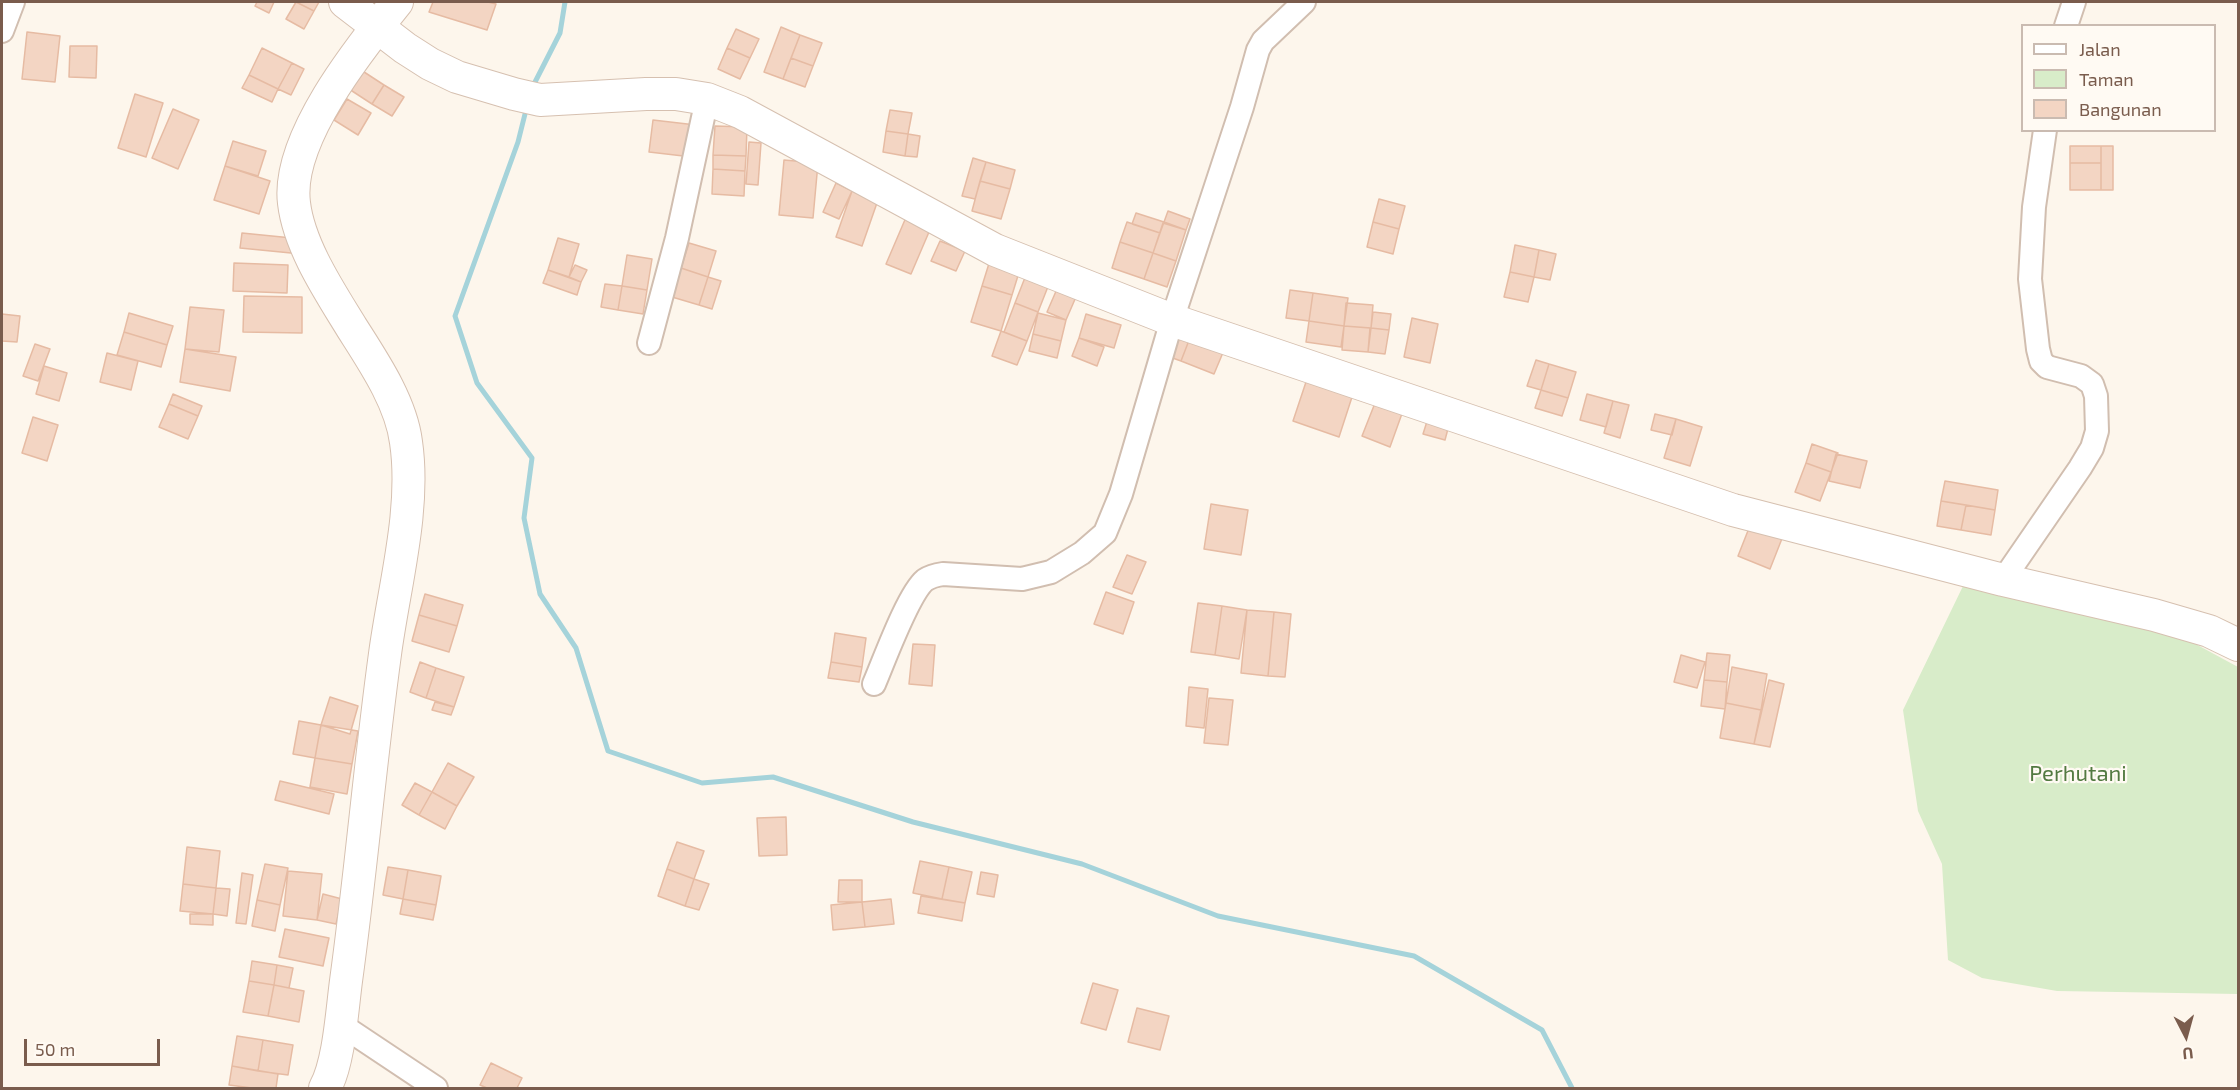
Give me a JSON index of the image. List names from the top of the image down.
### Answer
{
  "parks": ["Perhutani"],
  "legend": ["Jalan", "Taman", "Bangunan"],
  "scale_bar": "50 m",
  "north": "bottom"
}
